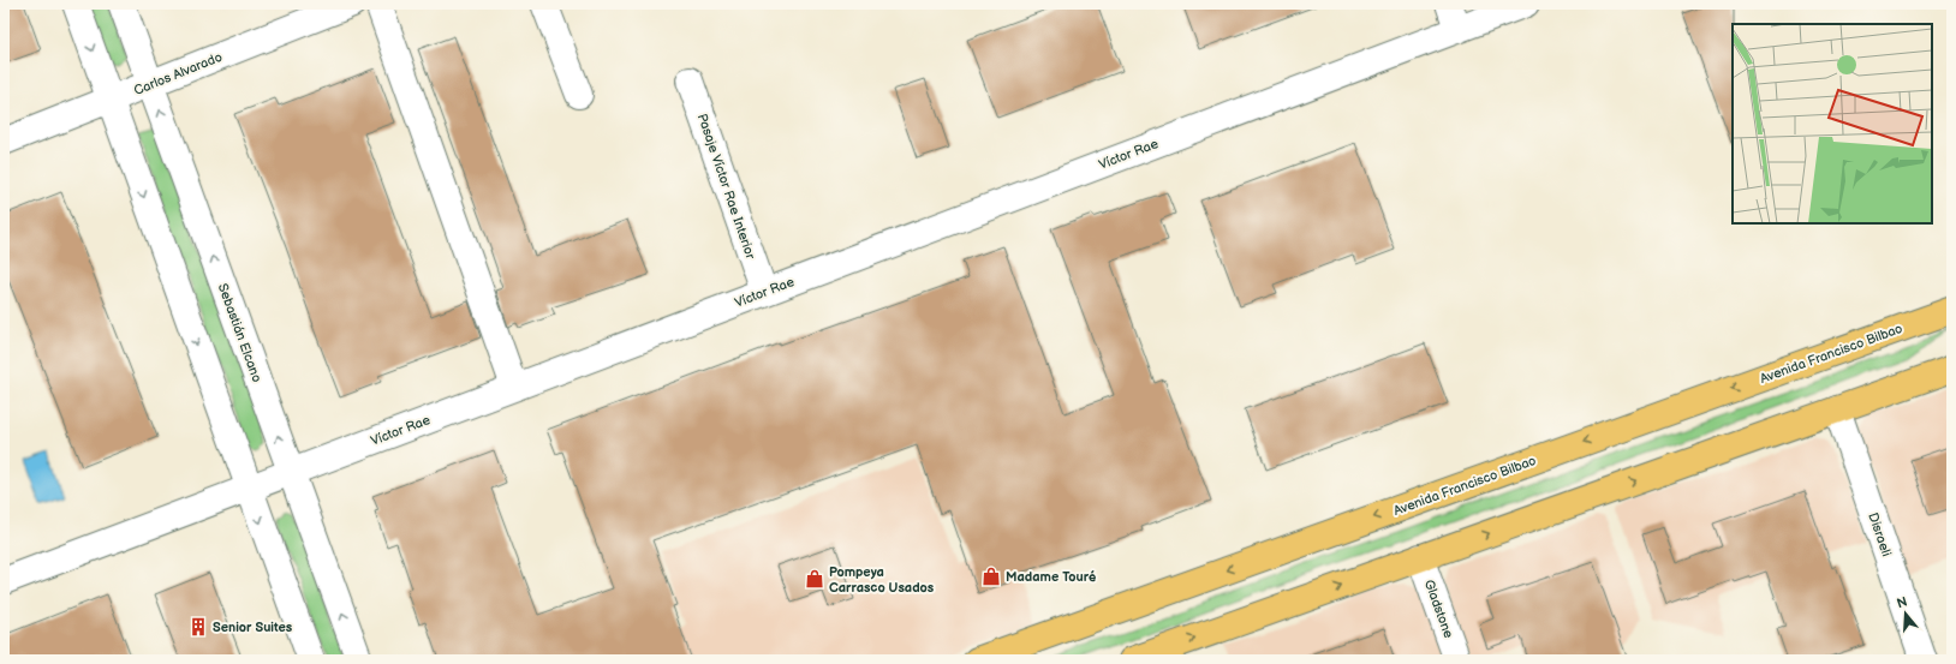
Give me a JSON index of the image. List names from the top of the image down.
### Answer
{
  "streets": {
    "main road": ["Avenida Francisco Bilbao"],
    "street": [
      "Carlos Alvarado",
      "Víctor Rae",
      "Pasaje Víctor Rae Interior",
      "Sebastián Elcano",
      "Disraeli",
      "Gladstone"
    ]
  },
  "crossings": [
    ["Carlos Alvarado", "Sebastián Elcano"],
    ["Víctor Rae", "Pasaje Víctor Rae Interior"],
    ["Víctor Rae", "Sebastián Elcano"]
  ],
  "places": {
    "shop": ["Madame Touré", "Pompeya Carrasco Usados"],
    "building": ["Senior Suites"]
  },
  "north": "top"
}
